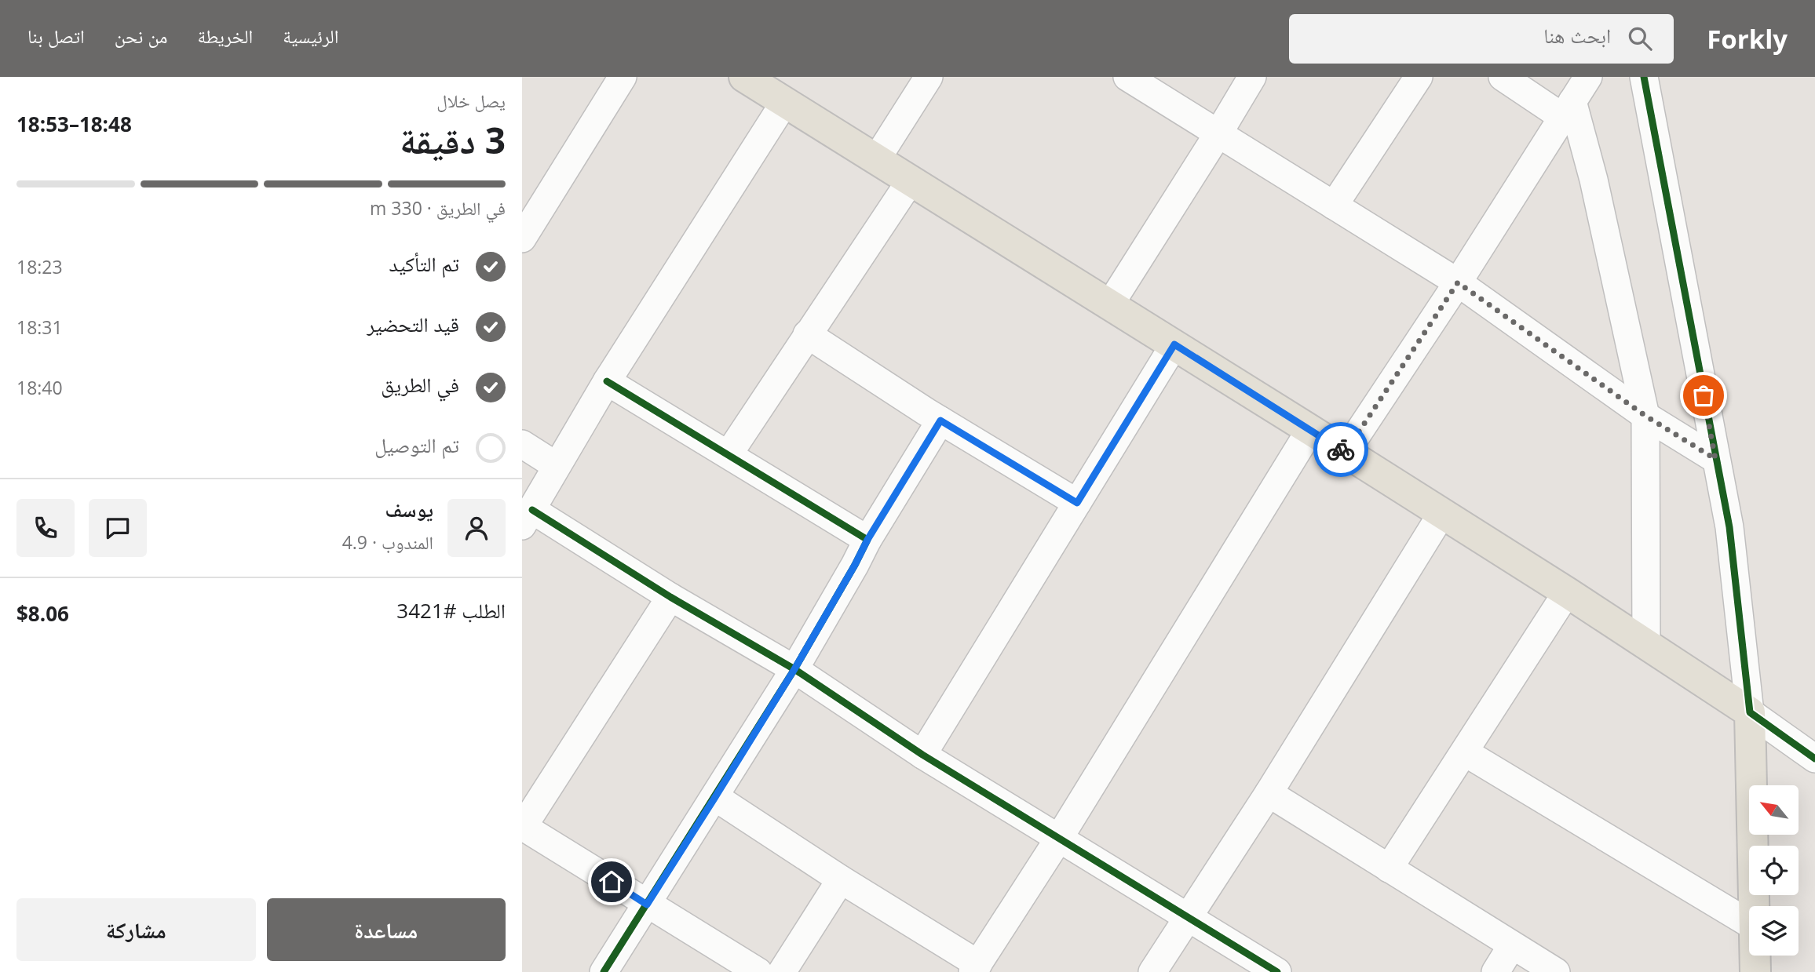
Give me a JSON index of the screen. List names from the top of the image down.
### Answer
{
  "north": "top left",
  "page": {
    "header": "Forkly",
    "search": "ابحث هنا",
    "nav": [
      "الرئيسية",
      "الخريطة",
      "من نحن",
      "اتصل بنا"
    ],
    "heading": ["3 دقيقة", "يصل خلال", "18:48–18:53"],
    "panel": [
      "يوسف",
      "المندوب · 4.9",
      "الطلب #3421",
      "$8.06"
    ],
    "bar": "في الطريق · 330 m",
    "list": [
      ["تم التأكيد", "18:23"],
      ["قيد التحضير", "18:31"],
      ["في الطريق", "18:40"],
      "تم التوصيل"
    ],
    "buttons": ["مساعدة", "مشاركة"]
  }
}
